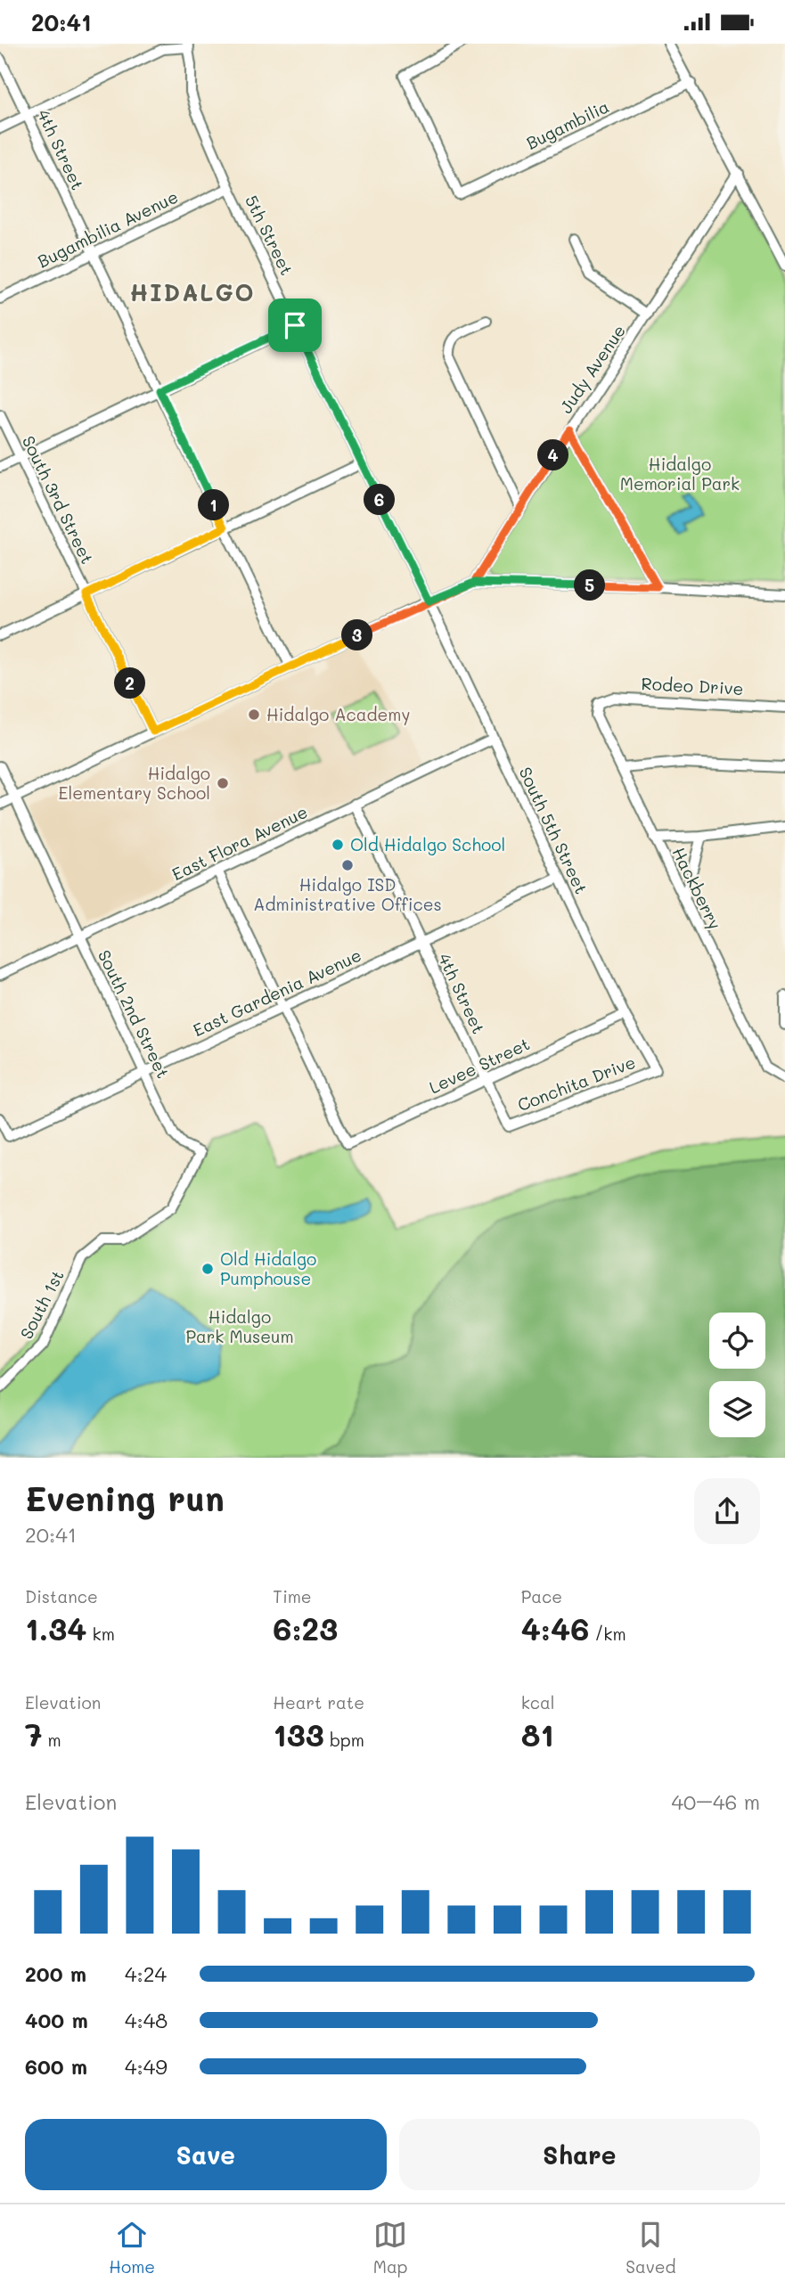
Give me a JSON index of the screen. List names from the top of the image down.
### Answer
{
  "streets": {
    "street": [
      "Bugambilia",
      "4th Street",
      "Bugambilia Avenue",
      "5th Street",
      "Judy Avenue",
      "South 3rd Street",
      "Rodeo Drive",
      "South 5th Street",
      "East Flora Avenue",
      "Hackberry",
      "East Gardenia Avenue",
      "South 2nd Street",
      "Levee Street",
      "Conchita Drive",
      "South 1st"
    ]
  },
  "crossings": [
    ["4th Street", "Bugambilia Avenue"],
    ["4th Street", "East Flora Avenue"],
    ["4th Street", "East Gardenia Avenue"],
    ["4th Street", "Levee Street"],
    ["4th Street", "Conchita Drive"],
    ["Bugambilia Avenue", "5th Street"],
    ["5th Street", "South 5th Street"],
    ["Rodeo Drive", "Hackberry"],
    ["South 5th Street", "East Flora Avenue"],
    ["South 5th Street", "East Gardenia Avenue"],
    ["South 5th Street", "Levee Street"],
    ["South 5th Street", "Conchita Drive"],
    ["East Flora Avenue", "South 2nd Street"],
    ["East Gardenia Avenue", "South 2nd Street"],
    ["East Gardenia Avenue", "Levee Street"],
    ["South 2nd Street", "South 1st"]
  ],
  "districts": ["HIDALGO"],
  "parks": ["Hidalgo Memorial Park", "Hidalgo Park Museum"],
  "places": [
    "Hidalgo Academy",
    "Hidalgo Elementary School",
    "Old Hidalgo School",
    "Hidalgo ISD Administrative Offices",
    "Old Hidalgo Pumphouse"
  ],
  "page": {
    "status": "20:41",
    "pins": [
      "4",
      "6",
      "1",
      "5",
      "3",
      "2"
    ],
    "heading": ["Evening run", "20:41"],
    "stats": [
      ["Distance", "1.34 km"],
      ["Time", "6:23"],
      ["Pace", "4:46 /km"],
      ["Elevation", "7 m"],
      ["Heart rate", "133 bpm"],
      ["kcal", "81"]
    ],
    "chart": ["Elevation", "40–46 m"],
    "list": [
      {
        "name": "200 m",
        "note": "4:24"
      },
      {
        "name": "400 m",
        "note": "4:48"
      },
      {
        "name": "600 m",
        "note": "4:49"
      }
    ],
    "buttons": ["Save", "Share"],
    "tabs": ["Home", "Map", "Saved"]
  }
}
